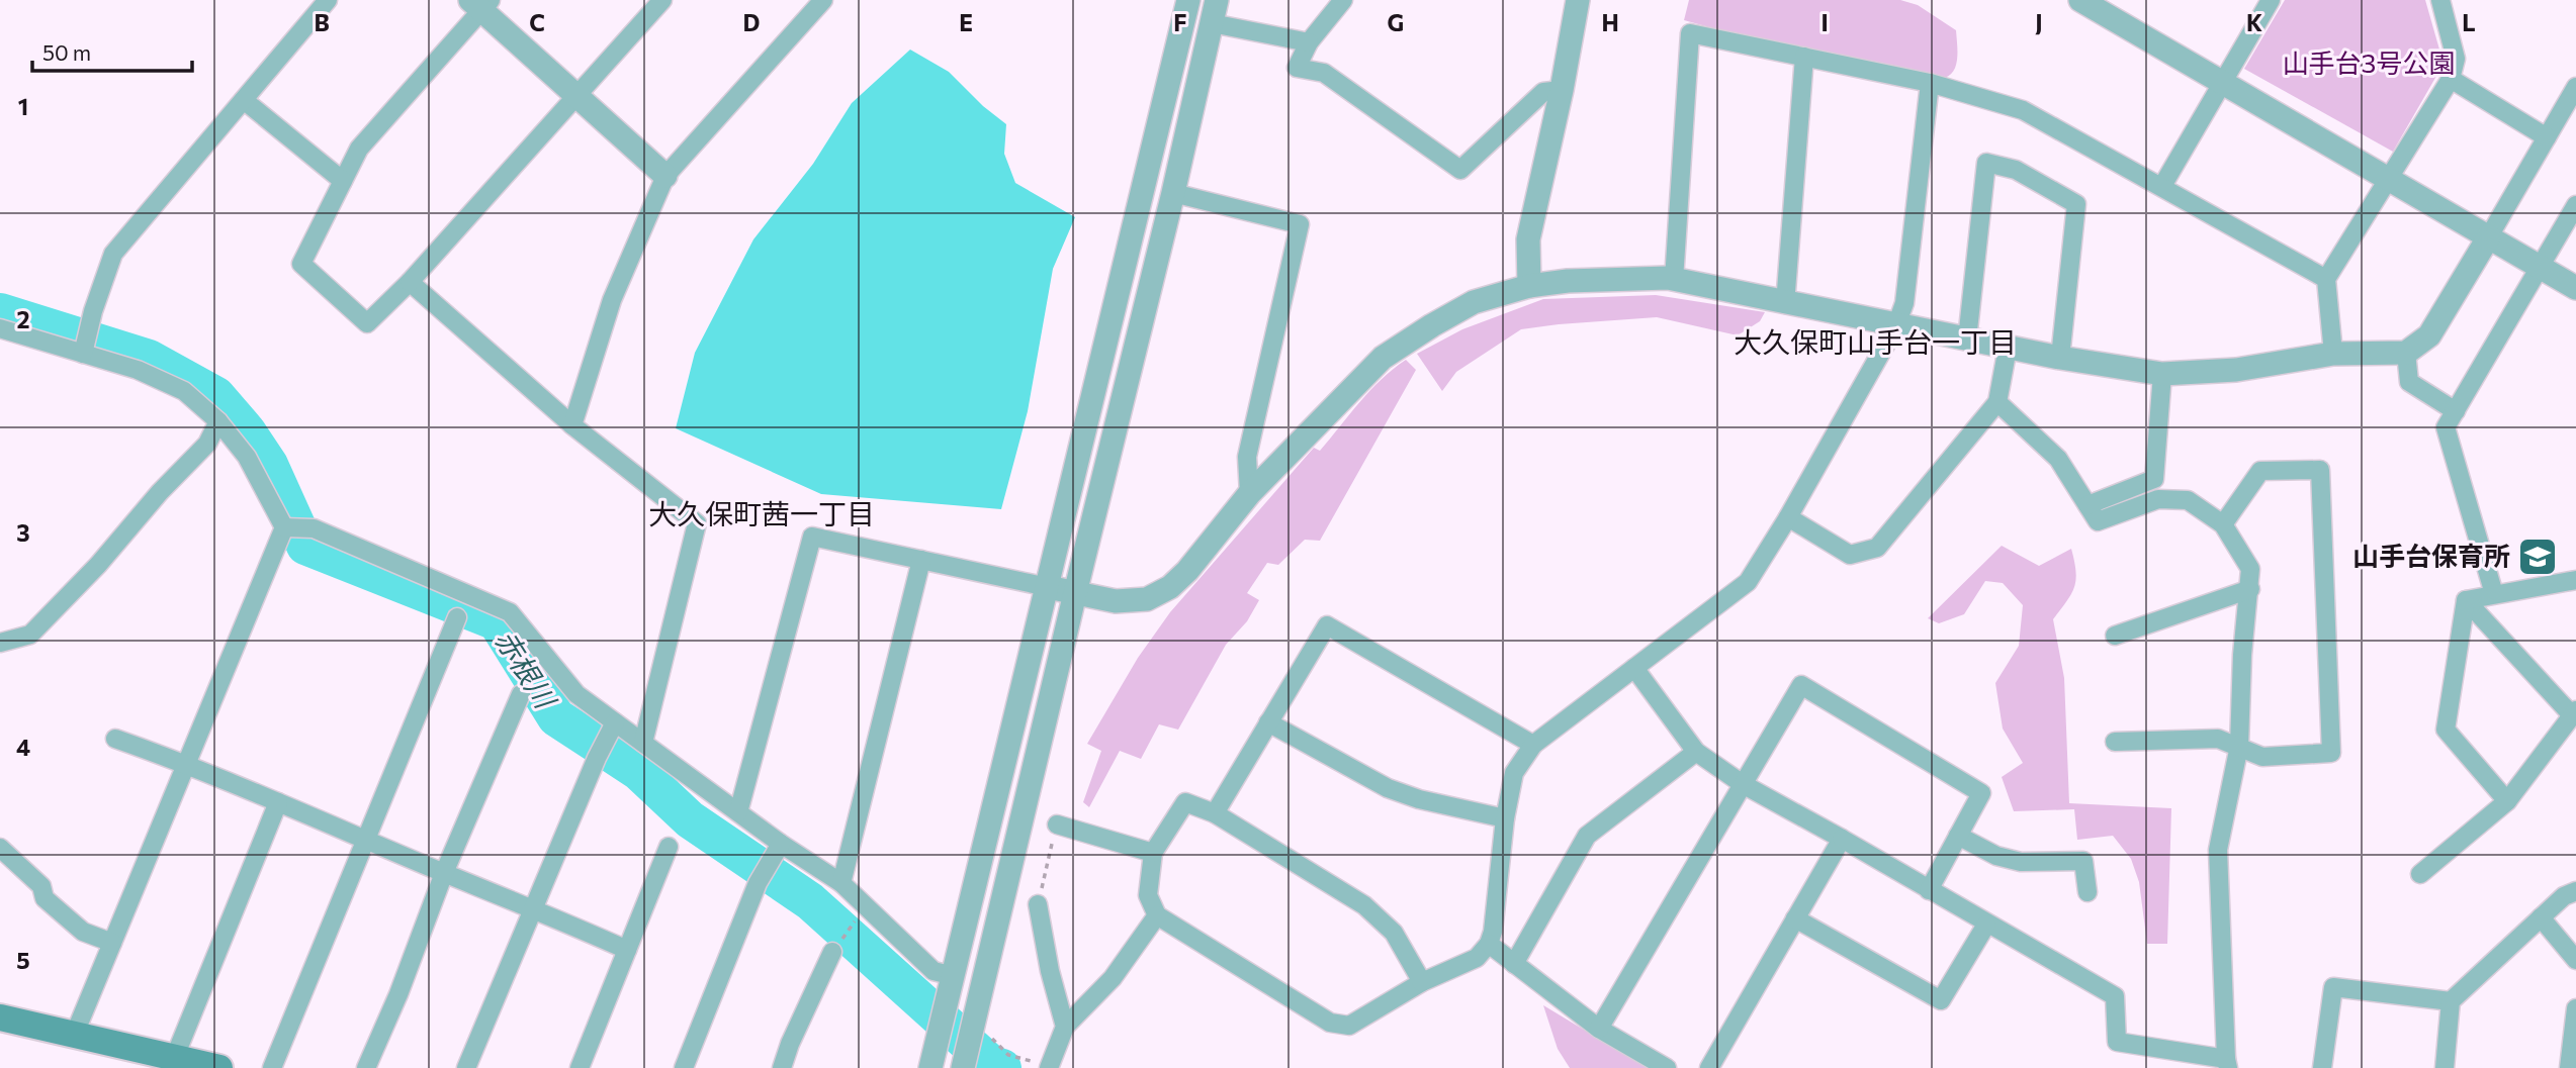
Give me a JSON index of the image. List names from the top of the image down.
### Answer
{
  "districts": ["大久保町山手台一丁目", "大久保町茜一丁目"],
  "water": ["赤根川"],
  "parks": ["山手台3号公園"],
  "places": {
    "school or university": ["山手台保育所"]
  },
  "scale_bar": "50 m",
  "grid": {
    "columns": [
      "B",
      "C",
      "D",
      "E",
      "F",
      "G",
      "H",
      "I",
      "J",
      "K",
      "L"
    ],
    "rows": [
      "1",
      "2",
      "3",
      "4",
      "5"
    ]
  }
}
